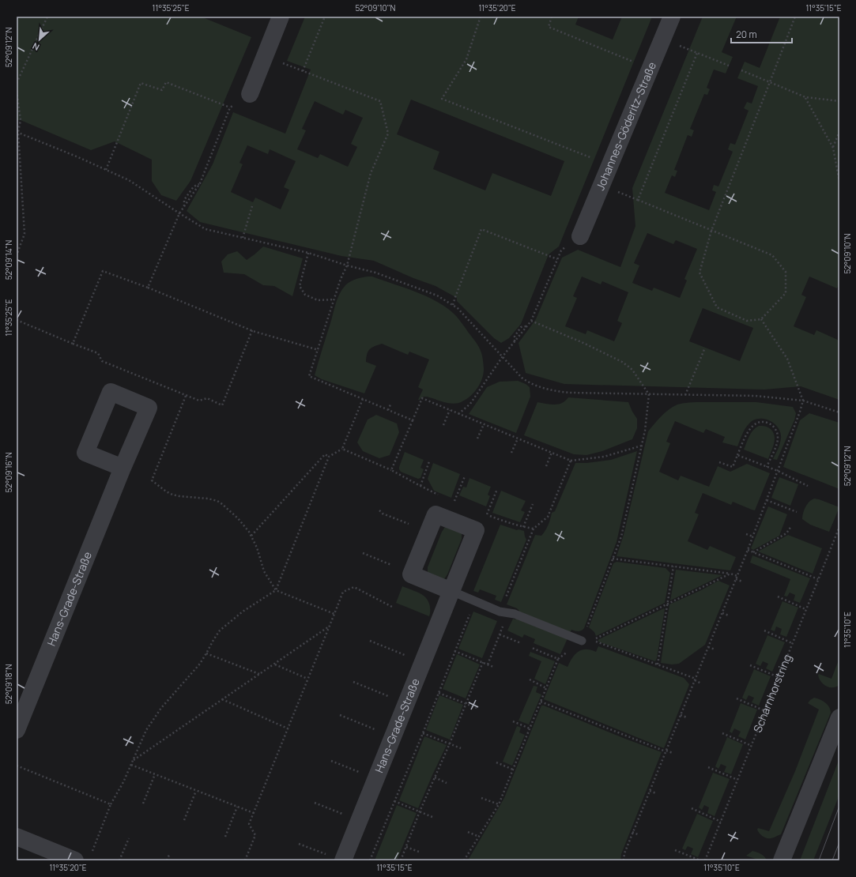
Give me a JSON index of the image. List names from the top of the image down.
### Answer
{
  "streets": {
    "street": ["Johannes-Göderitz-Straße", "Hans-Grade-Straße"],
    "path": ["Scharnhorstring"]
  },
  "scale_bar": "20 m",
  "north": "bottom left",
  "coordinates": [
    "11°35'25\"E",
    "52°09'10\"N",
    "11°35'20\"E",
    "11°35'15\"E",
    "52°09'12\"N",
    "52°09'14\"N",
    "52°09'16\"N",
    "11°35'10\"E",
    "52°09'18\"N"
  ]
}
